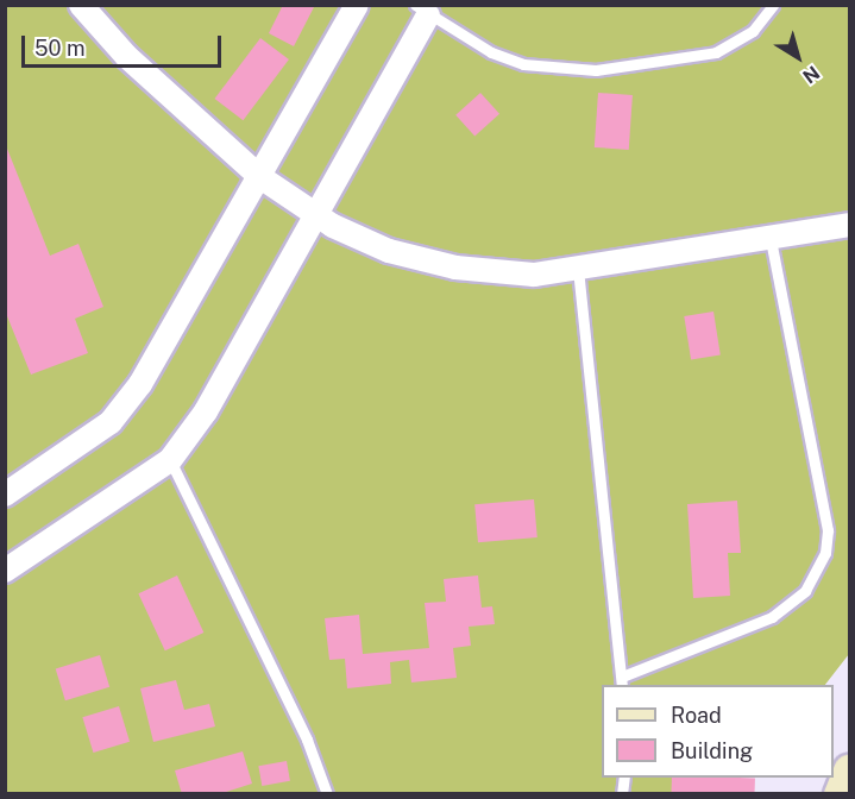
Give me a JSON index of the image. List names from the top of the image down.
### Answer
{
  "legend": ["Road", "Building"],
  "scale_bar": "50 m",
  "north": "bottom right"
}
